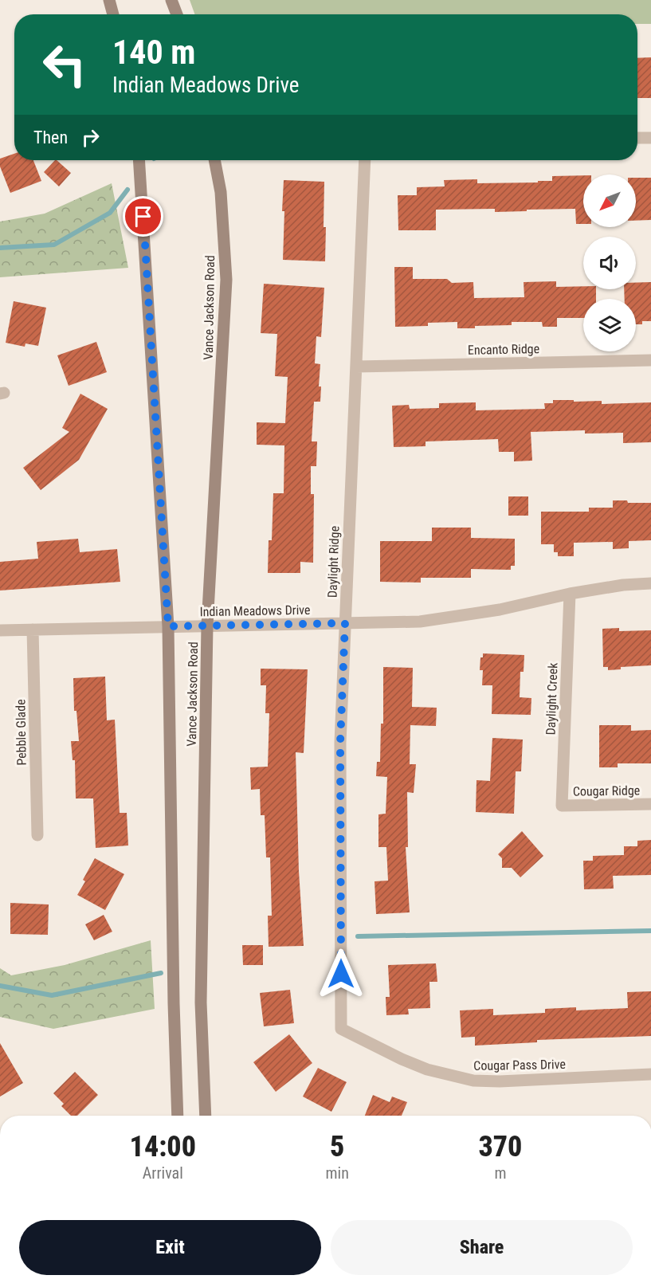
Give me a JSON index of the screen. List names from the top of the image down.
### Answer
{
  "streets": {
    "main road": ["Vance Jackson Road"],
    "street": [
      "Encanto Ridge",
      "Daylight Ridge",
      "Indian Meadows Drive",
      "Daylight Creek",
      "Pebble Glade",
      "Cougar Ridge",
      "Cougar Pass Drive"
    ]
  },
  "crossings": [
    ["Vance Jackson Road", "Indian Meadows Drive"],
    ["Encanto Ridge", "Daylight Ridge"],
    ["Daylight Ridge", "Indian Meadows Drive"],
    ["Daylight Ridge", "Cougar Pass Drive"],
    ["Indian Meadows Drive", "Daylight Creek"],
    ["Indian Meadows Drive", "Pebble Glade"],
    ["Daylight Creek", "Cougar Ridge"]
  ],
  "north": "bottom left",
  "page": {
    "turn": ["140 m", "Indian Meadows Drive"],
    "then": "Then",
    "eta": [
      "14:00",
      "Arrival",
      "5",
      "min",
      "370",
      "m"
    ],
    "buttons": ["Exit", "Share"]
  }
}
